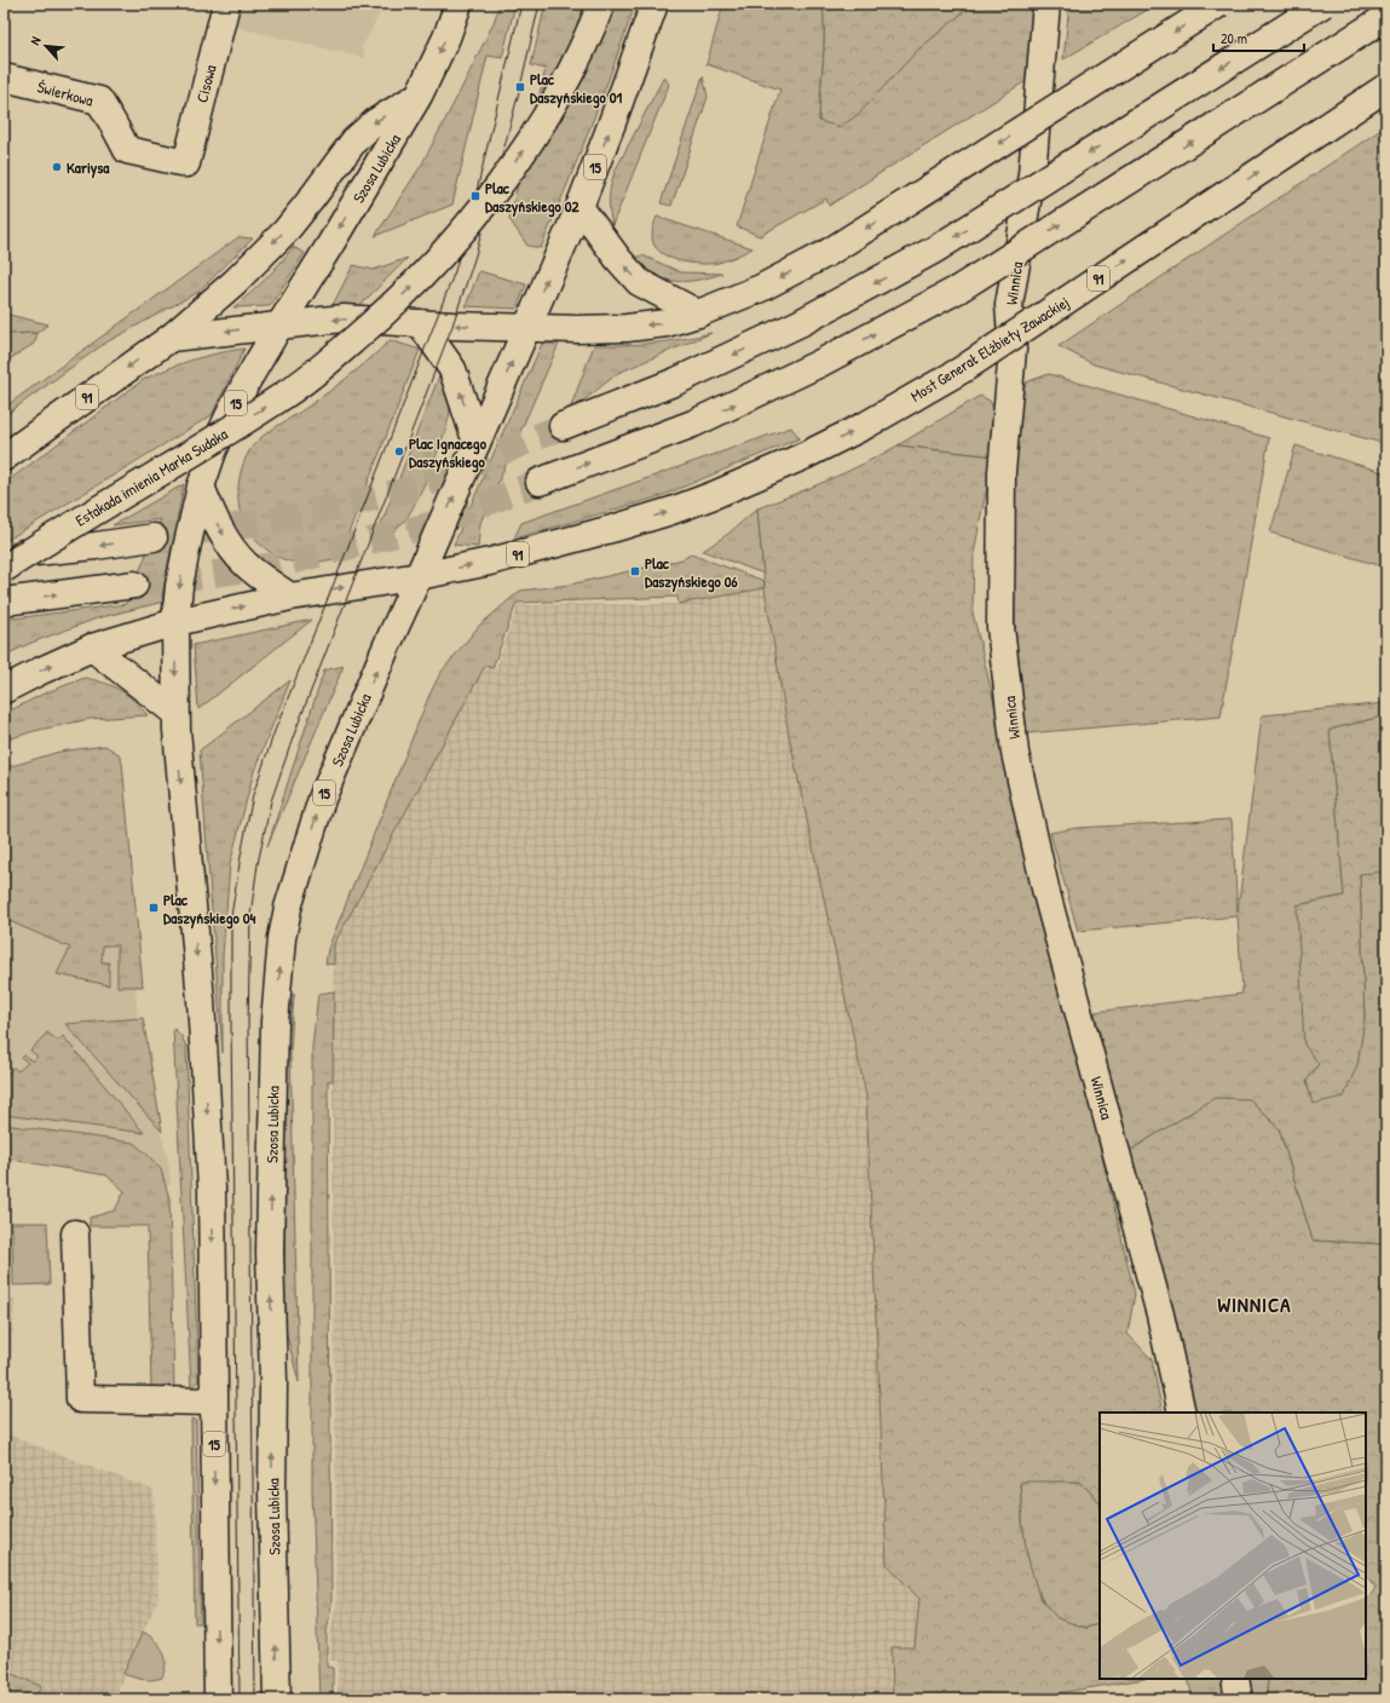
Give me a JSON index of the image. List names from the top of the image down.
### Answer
{
  "streets": {
    "main road": [
      "Cisowa",
      "Świerkowa",
      "15",
      "Szosa Lubicka",
      "91",
      "Winnica",
      "Most Generał Elżbiety Zawackiej",
      "Estakada imienia Marka Sudaka"
    ]
  },
  "crossings": [
    ["Cisowa", "Świerkowa"],
    ["15", "Szosa Lubicka"],
    ["15", "91"],
    ["15", "Most Generał Elżbiety Zawackiej"],
    ["Szosa Lubicka", "91"],
    ["Szosa Lubicka", "Most Generał Elżbiety Zawackiej"],
    ["91", "Most Generał Elżbiety Zawackiej"]
  ],
  "districts": ["WINNICA"],
  "places": {
    "transit": [
      "Plac Daszyńskiego 01",
      "Plac Daszyńskiego 02",
      "Plac Daszyńskiego 06",
      "Plac Daszyńskiego 04"
    ],
    "other": ["Kariysa", "Plac Ignacego Daszyńskiego"]
  },
  "scale_bar": "20 m",
  "north": "top left"
}
